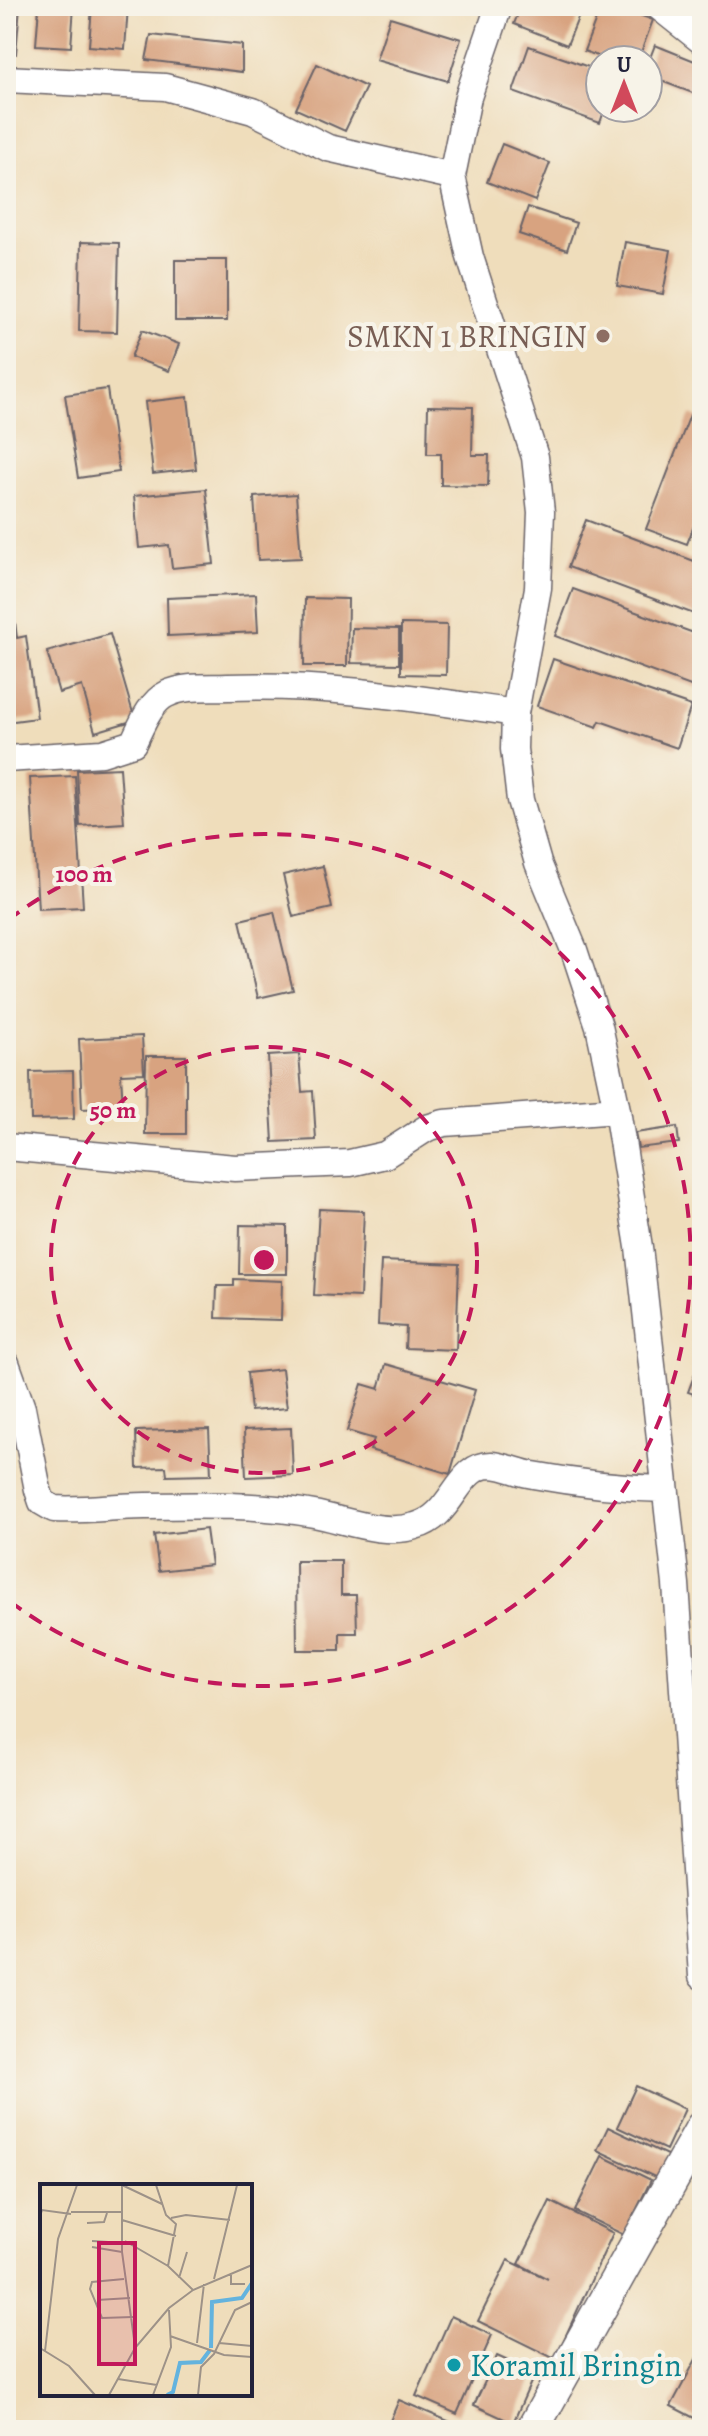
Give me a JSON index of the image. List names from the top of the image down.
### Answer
{
  "places": ["SMKN 1 BRINGIN", "Koramil Bringin"],
  "north": "top",
  "rings": ["100 m", "50 m"]
}
